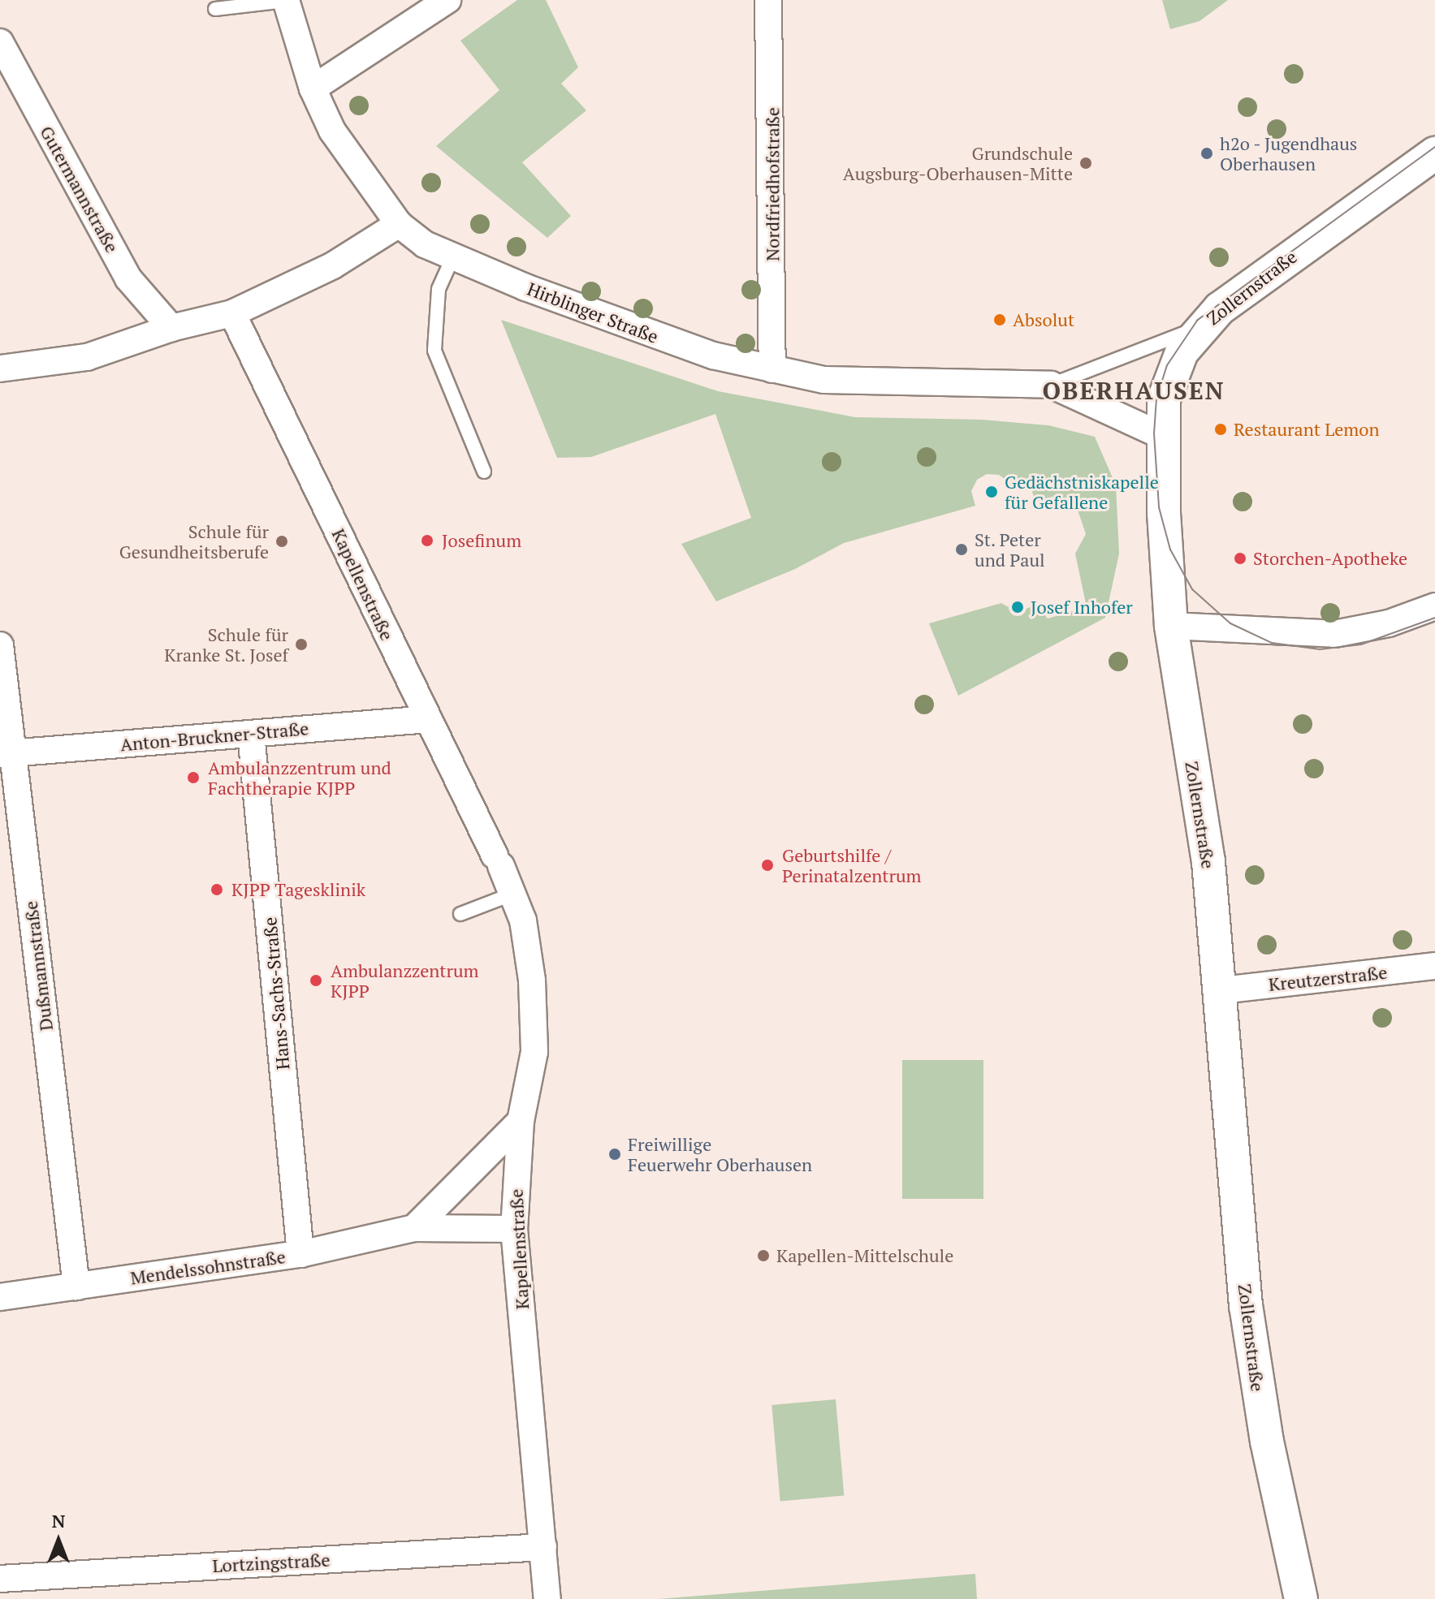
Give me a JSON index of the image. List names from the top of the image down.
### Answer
{
  "streets": {
    "street": [
      "Nordfriedhofstraße",
      "Gutermannstraße",
      "Zollernstraße",
      "Hirblinger Straße",
      "Kapellenstraße",
      "Anton-Bruckner-Straße",
      "Dußmannstraße",
      "Kreutzerstraße",
      "Hans-Sachs-Straße",
      "Mendelssohnstraße",
      "Lortzingstraße"
    ]
  },
  "crossings": [
    ["Nordfriedhofstraße", "Hirblinger Straße"],
    ["Zollernstraße", "Hirblinger Straße"],
    ["Zollernstraße", "Kreutzerstraße"],
    ["Kapellenstraße", "Anton-Bruckner-Straße"],
    ["Kapellenstraße", "Mendelssohnstraße"],
    ["Kapellenstraße", "Lortzingstraße"],
    ["Anton-Bruckner-Straße", "Dußmannstraße"],
    ["Anton-Bruckner-Straße", "Hans-Sachs-Straße"],
    ["Dußmannstraße", "Mendelssohnstraße"],
    ["Hans-Sachs-Straße", "Mendelssohnstraße"]
  ],
  "districts": ["OBERHAUSEN"],
  "places": [
    "h2o - Jugendhaus Oberhausen",
    "Grundschule Augsburg-Oberhausen-Mitte",
    "Absolut",
    "Restaurant Lemon",
    "Gedächstniskapelle für Gefallene",
    "Josefinum",
    "Schule für Gesundheitsberufe",
    "St. Peter und Paul",
    "Storchen-Apotheke",
    "Josef Inhofer",
    "Schule für Kranke St. Josef",
    "Ambulanzzentrum und Fachtherapie KJPP",
    "Geburtshilfe / Perinatalzentrum",
    "KJPP Tagesklinik",
    "Ambulanzzentrum KJPP",
    "Freiwillige Feuerwehr Oberhausen",
    "Kapellen-Mittelschule"
  ],
  "north": "top"
}
